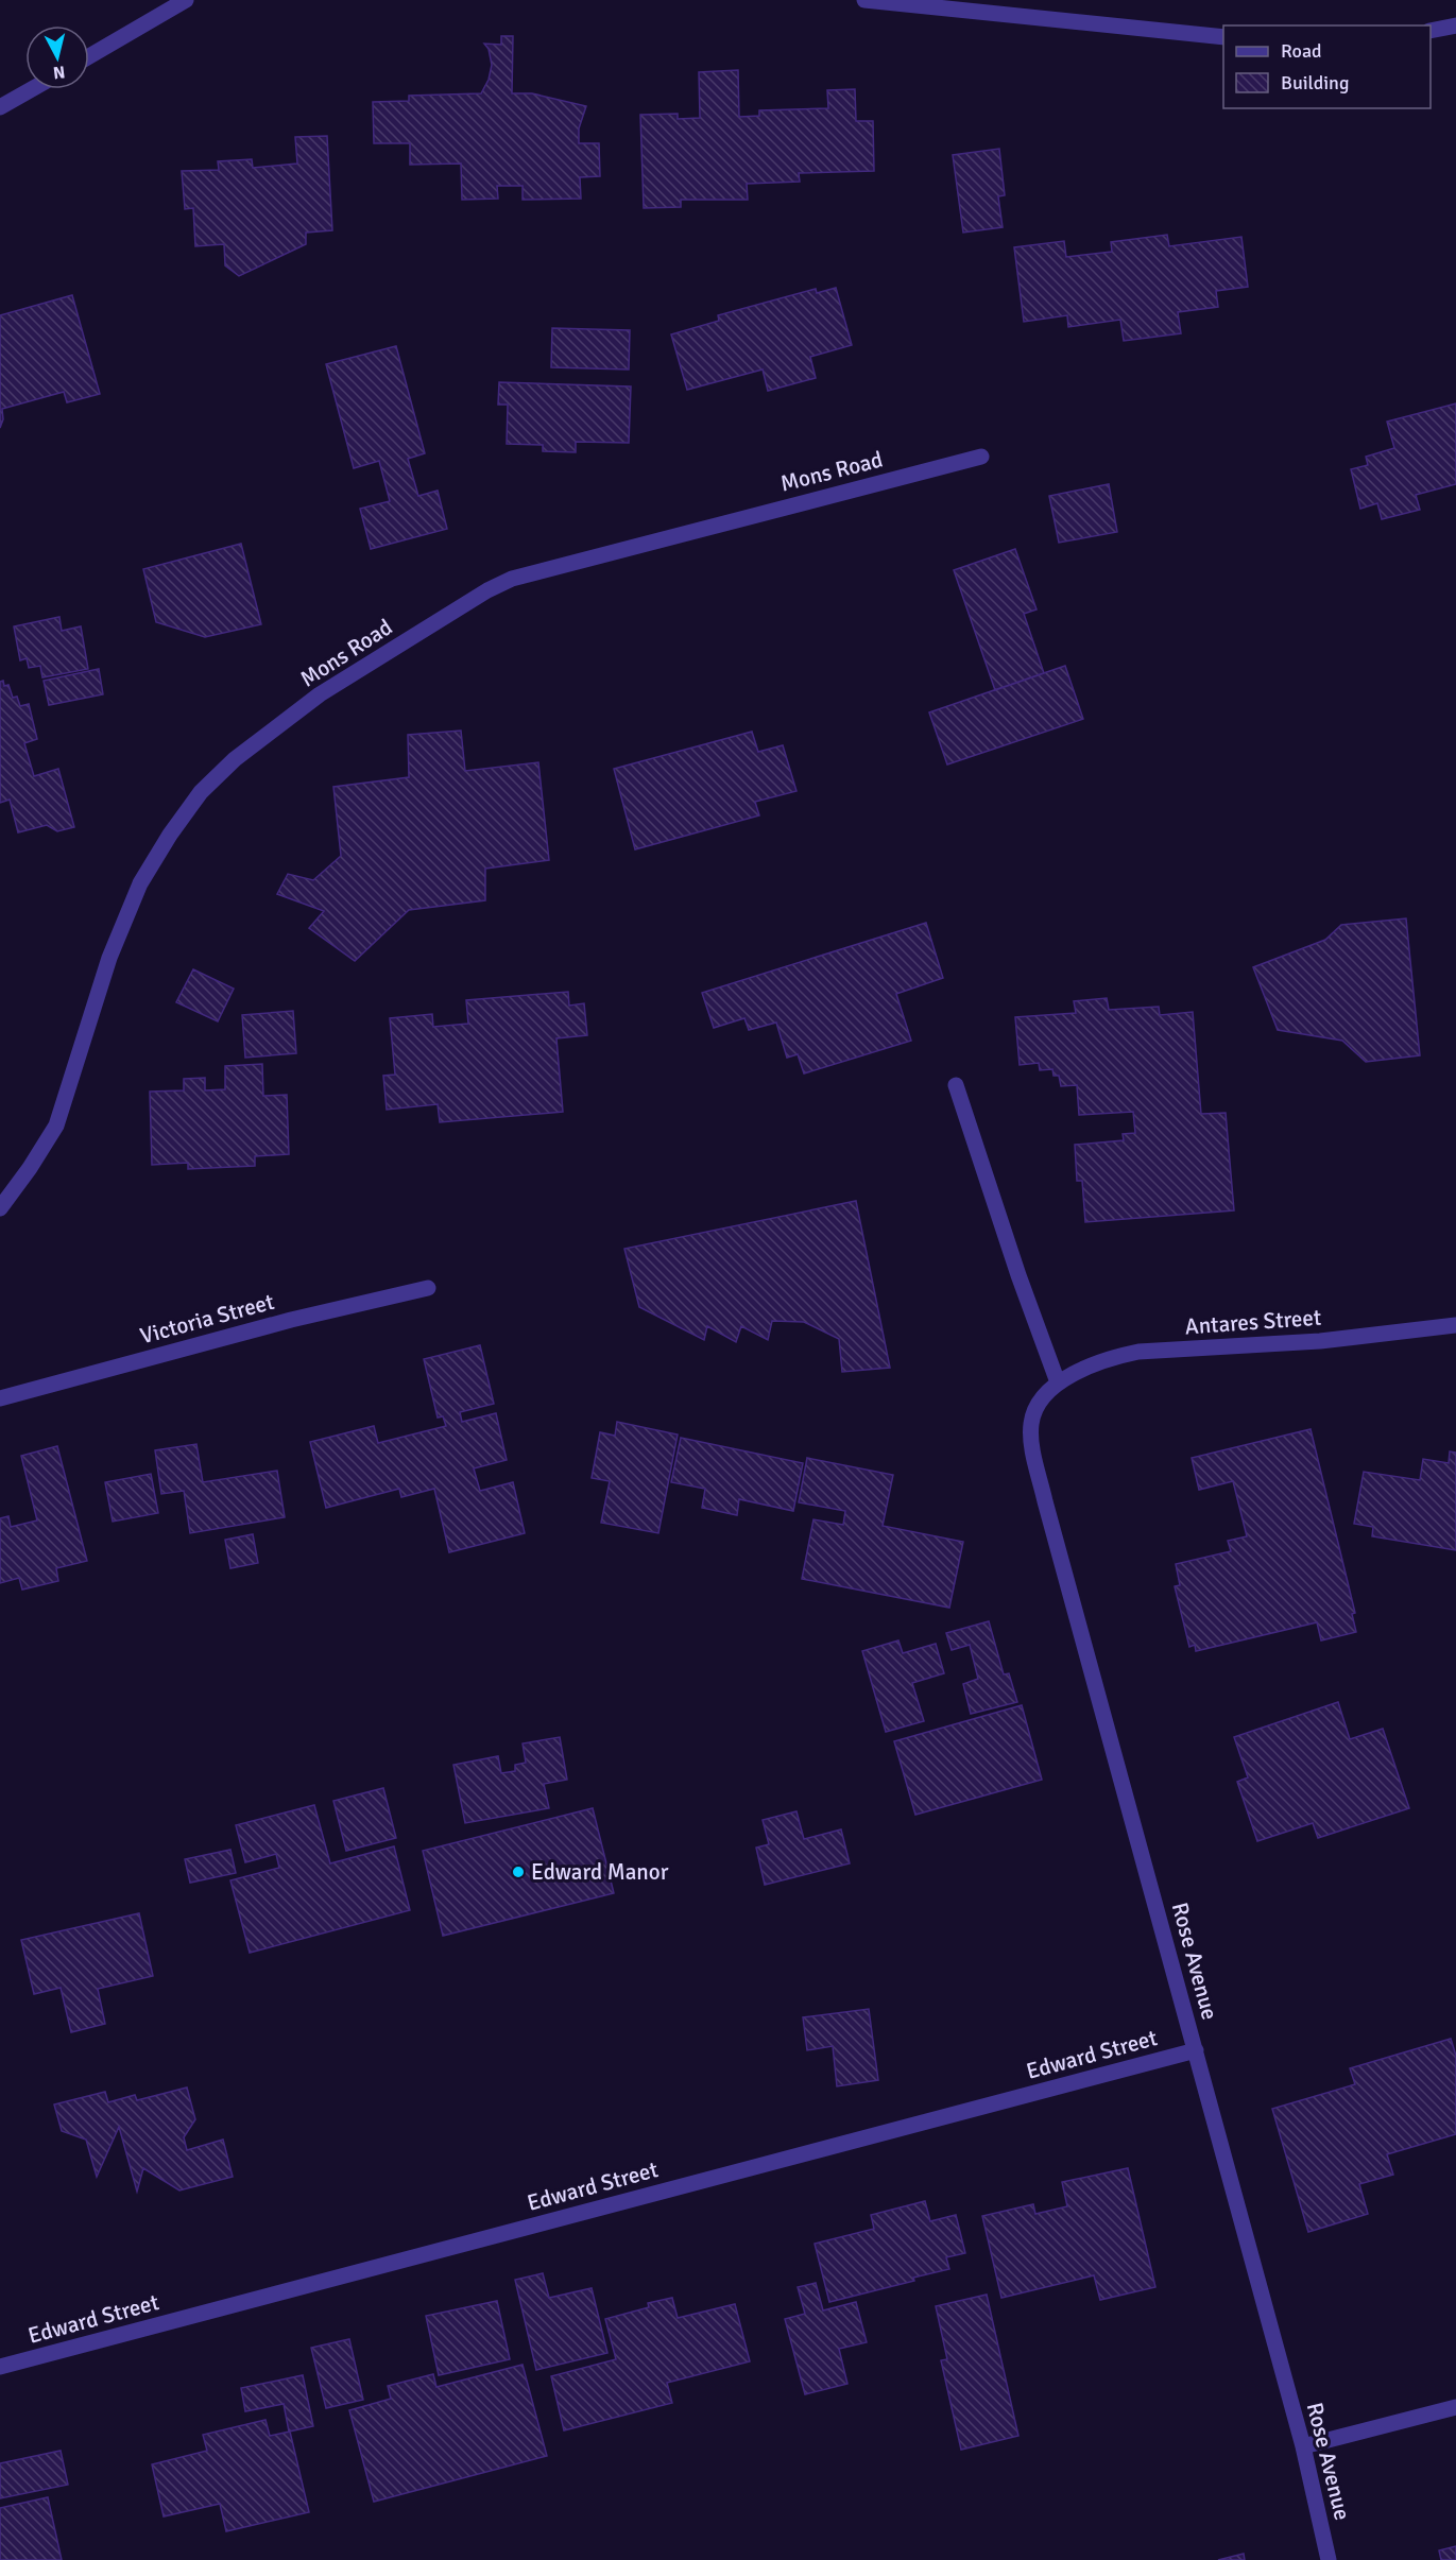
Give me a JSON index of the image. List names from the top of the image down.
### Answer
{
  "streets": {
    "street": [
      "Mons Road",
      "Victoria Street",
      "Antares Street",
      "Rose Avenue",
      "Edward Street"
    ]
  },
  "crossings": [
    ["Antares Street", "Rose Avenue"],
    ["Rose Avenue", "Edward Street"]
  ],
  "places": ["Edward Manor"],
  "legend": ["Road", "Building"],
  "north": "bottom"
}
